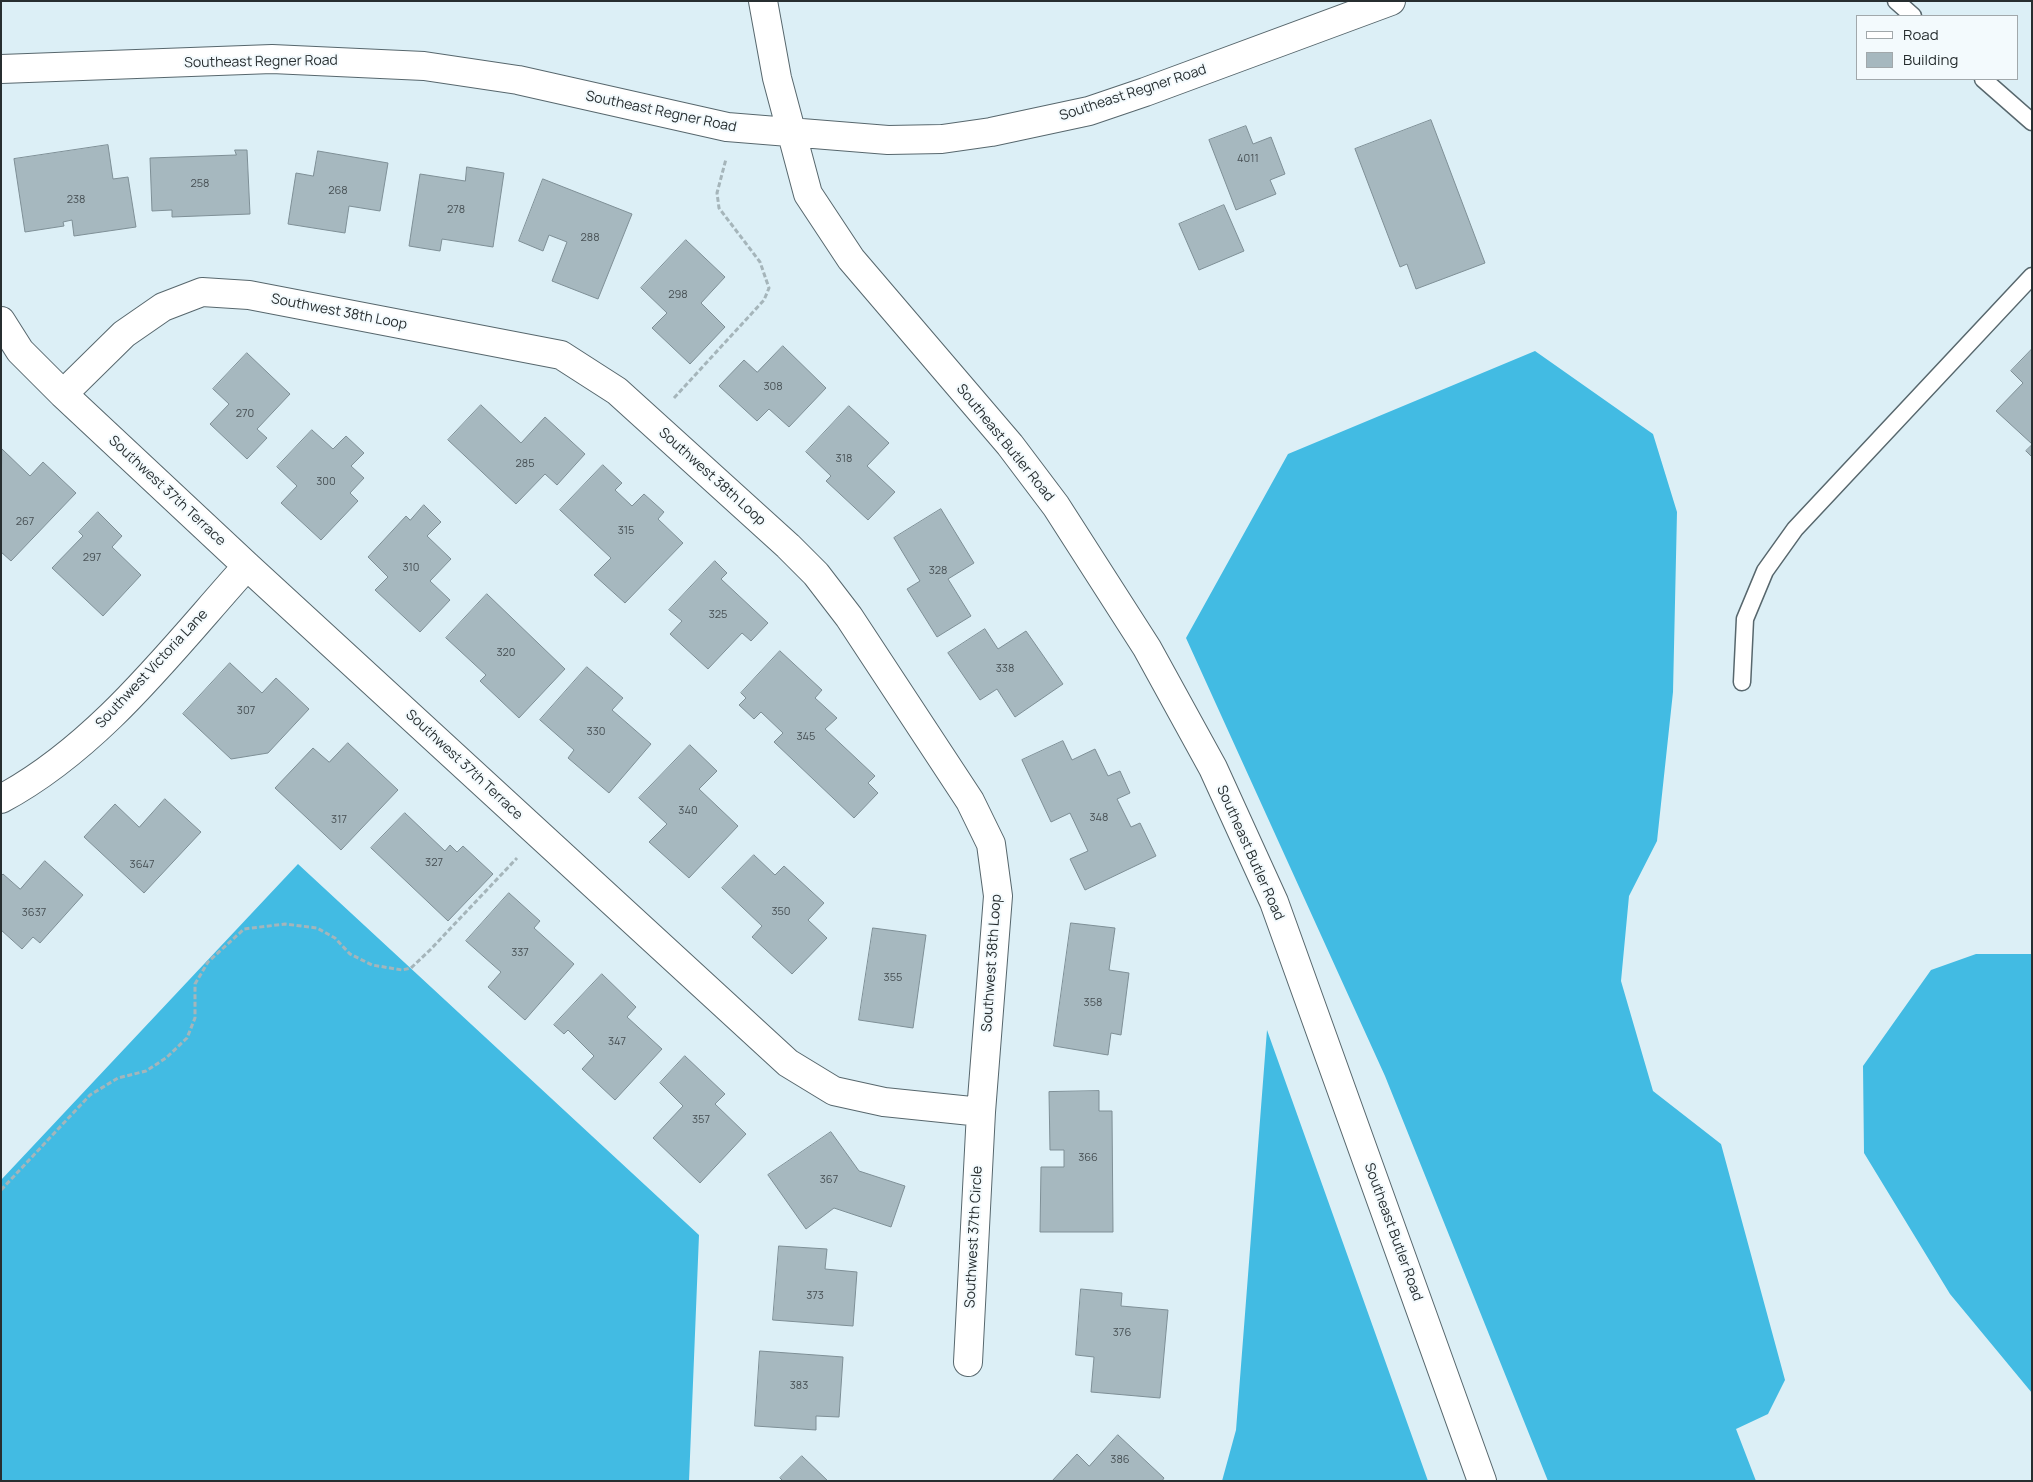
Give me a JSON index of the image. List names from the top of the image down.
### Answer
{
  "streets": {
    "street": [
      "Southeast Regner Road",
      "Southwest 38th Loop",
      "Southeast Butler Road",
      "Southwest 37th Terrace",
      "Southwest Victoria Lane",
      "Southwest 37th Circle"
    ]
  },
  "crossings": [
    ["Southeast Regner Road", "Southeast Butler Road"],
    ["Southwest 38th Loop", "Southwest 37th Terrace"],
    ["Southwest 38th Loop", "Southwest 37th Circle"],
    ["Southwest 37th Terrace", "Southwest Victoria Lane"],
    ["Southwest 37th Terrace", "Southwest 37th Circle"]
  ],
  "house_numbers": [
    "4011",
    "258",
    "268",
    "238",
    "278",
    "288",
    "298",
    "308",
    "270",
    "318",
    "285",
    "300",
    "267",
    "315",
    "297",
    "310",
    "328",
    "325",
    "320",
    "338",
    "307",
    "330",
    "345",
    "340",
    "348",
    "317",
    "327",
    "3647",
    "350",
    "3637",
    "337",
    "355",
    "358",
    "347",
    "357",
    "366",
    "367",
    "373",
    "376",
    "383",
    "386"
  ],
  "legend": ["Road", "Building"]
}
